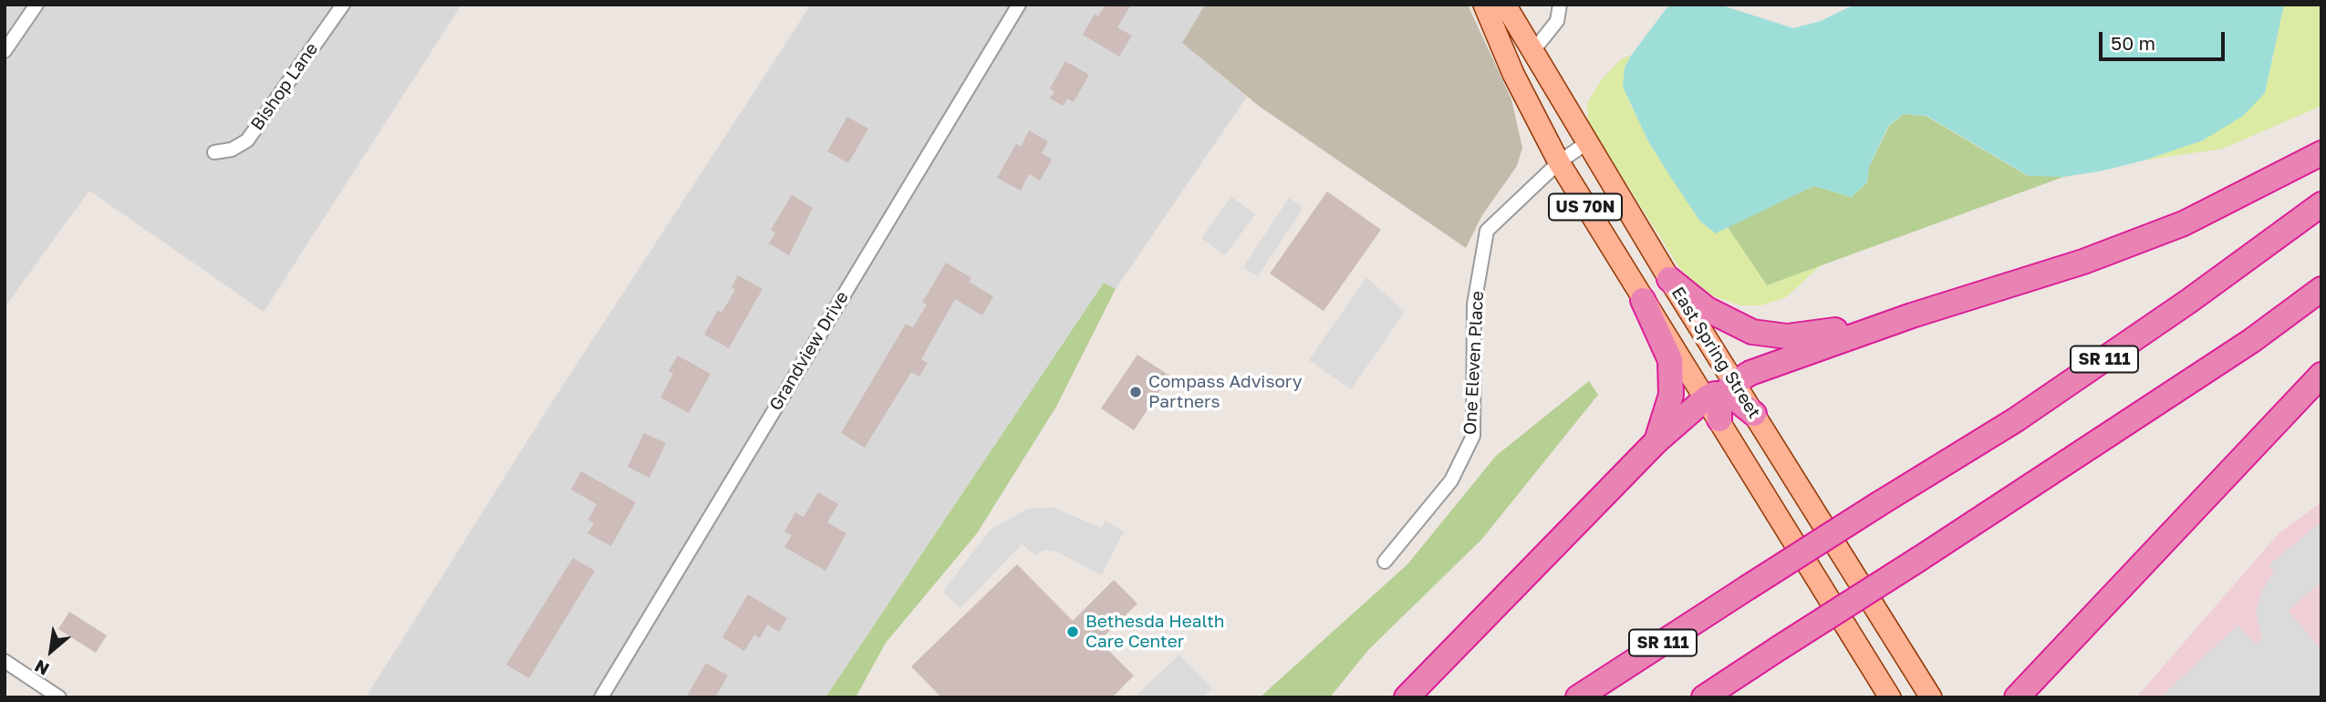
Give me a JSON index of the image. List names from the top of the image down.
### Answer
{
  "streets": {
    "highway": ["SR 111"],
    "main road": ["US 70N", "East Spring Street"],
    "street": ["Bishop Lane", "Grandview Drive", "One Eleven Place"]
  },
  "crossings": [
    ["East Spring Street", "One Eleven Place"]
  ],
  "places": ["Compass Advisory Partners", "Bethesda Health Care Center"],
  "scale_bar": "50 m",
  "north": "bottom left"
}
